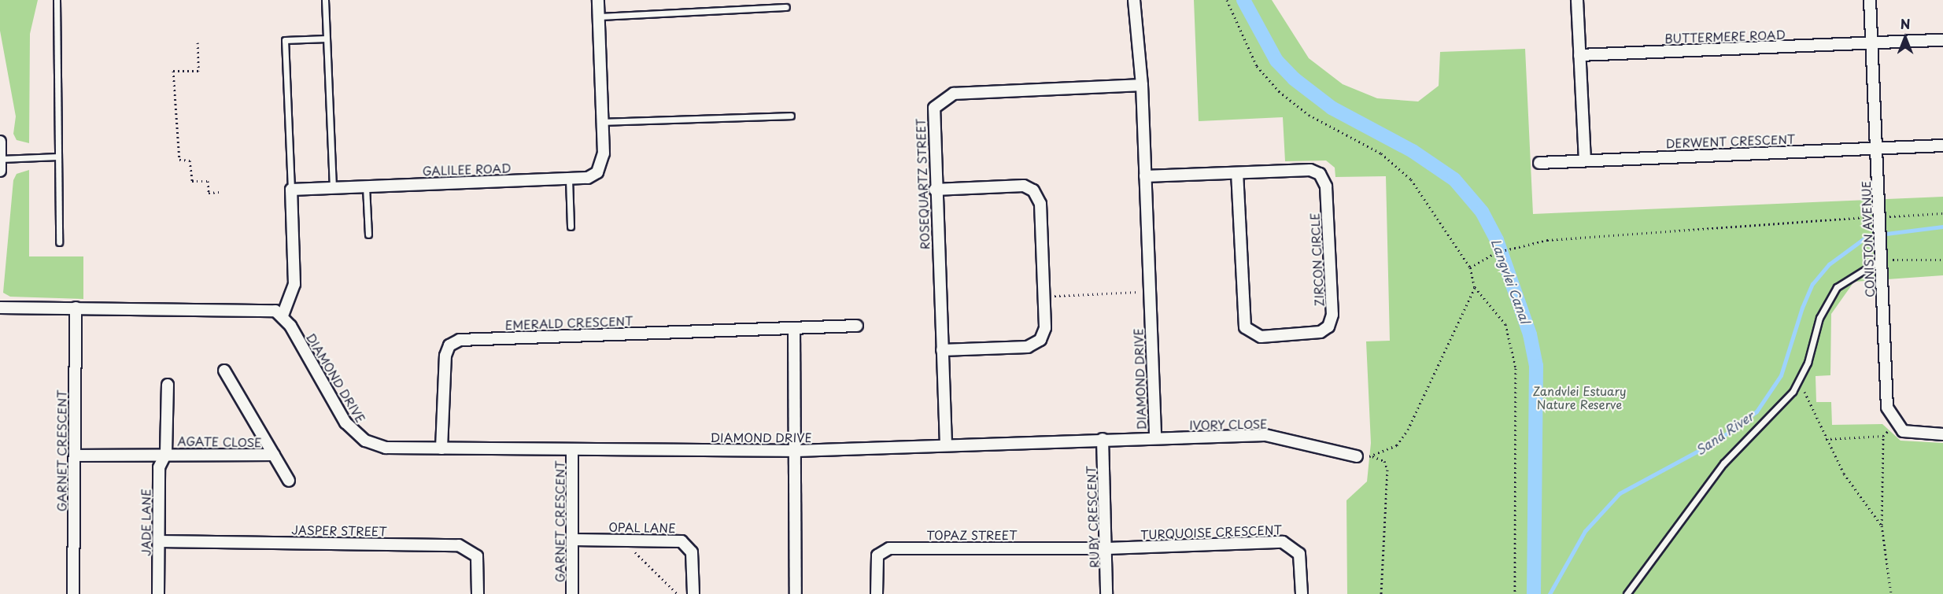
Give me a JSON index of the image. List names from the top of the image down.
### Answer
{
  "streets": {
    "street": [
      "BUTTERMERE ROAD",
      "DERWENT CRESCENT",
      "GALILEE ROAD",
      "ROSEQUARTZ STREET",
      "CONISTON AVENUE",
      "ZIRCON CIRCLE",
      "EMERALD CRESCENT",
      "DIAMOND DRIVE",
      "IVORY CLOSE",
      "AGATE CLOSE",
      "GARNET CRESCENT",
      "RUBY CRESCENT",
      "JADE LANE",
      "OPAL LANE",
      "JASPER STREET",
      "TURQUOISE CRESCENT",
      "TOPAZ STREET"
    ]
  },
  "crossings": [
    ["BUTTERMERE ROAD", "CONISTON AVENUE"],
    ["DERWENT CRESCENT", "CONISTON AVENUE"],
    ["ROSEQUARTZ STREET", "DIAMOND DRIVE"],
    ["ZIRCON CIRCLE", "DIAMOND DRIVE"],
    ["EMERALD CRESCENT", "DIAMOND DRIVE"],
    ["DIAMOND DRIVE", "IVORY CLOSE"],
    ["DIAMOND DRIVE", "GARNET CRESCENT"],
    ["DIAMOND DRIVE", "RUBY CRESCENT"],
    ["AGATE CLOSE", "GARNET CRESCENT"],
    ["AGATE CLOSE", "JADE LANE"],
    ["GARNET CRESCENT", "OPAL LANE"],
    ["RUBY CRESCENT", "TURQUOISE CRESCENT"],
    ["RUBY CRESCENT", "TOPAZ STREET"],
    ["JADE LANE", "JASPER STREET"],
    ["TURQUOISE CRESCENT", "TOPAZ STREET"]
  ],
  "water": ["Langvlei Canal", "Sand River"],
  "parks": ["Zandvlei Estuary Nature Reserve"],
  "north": "top"
}
